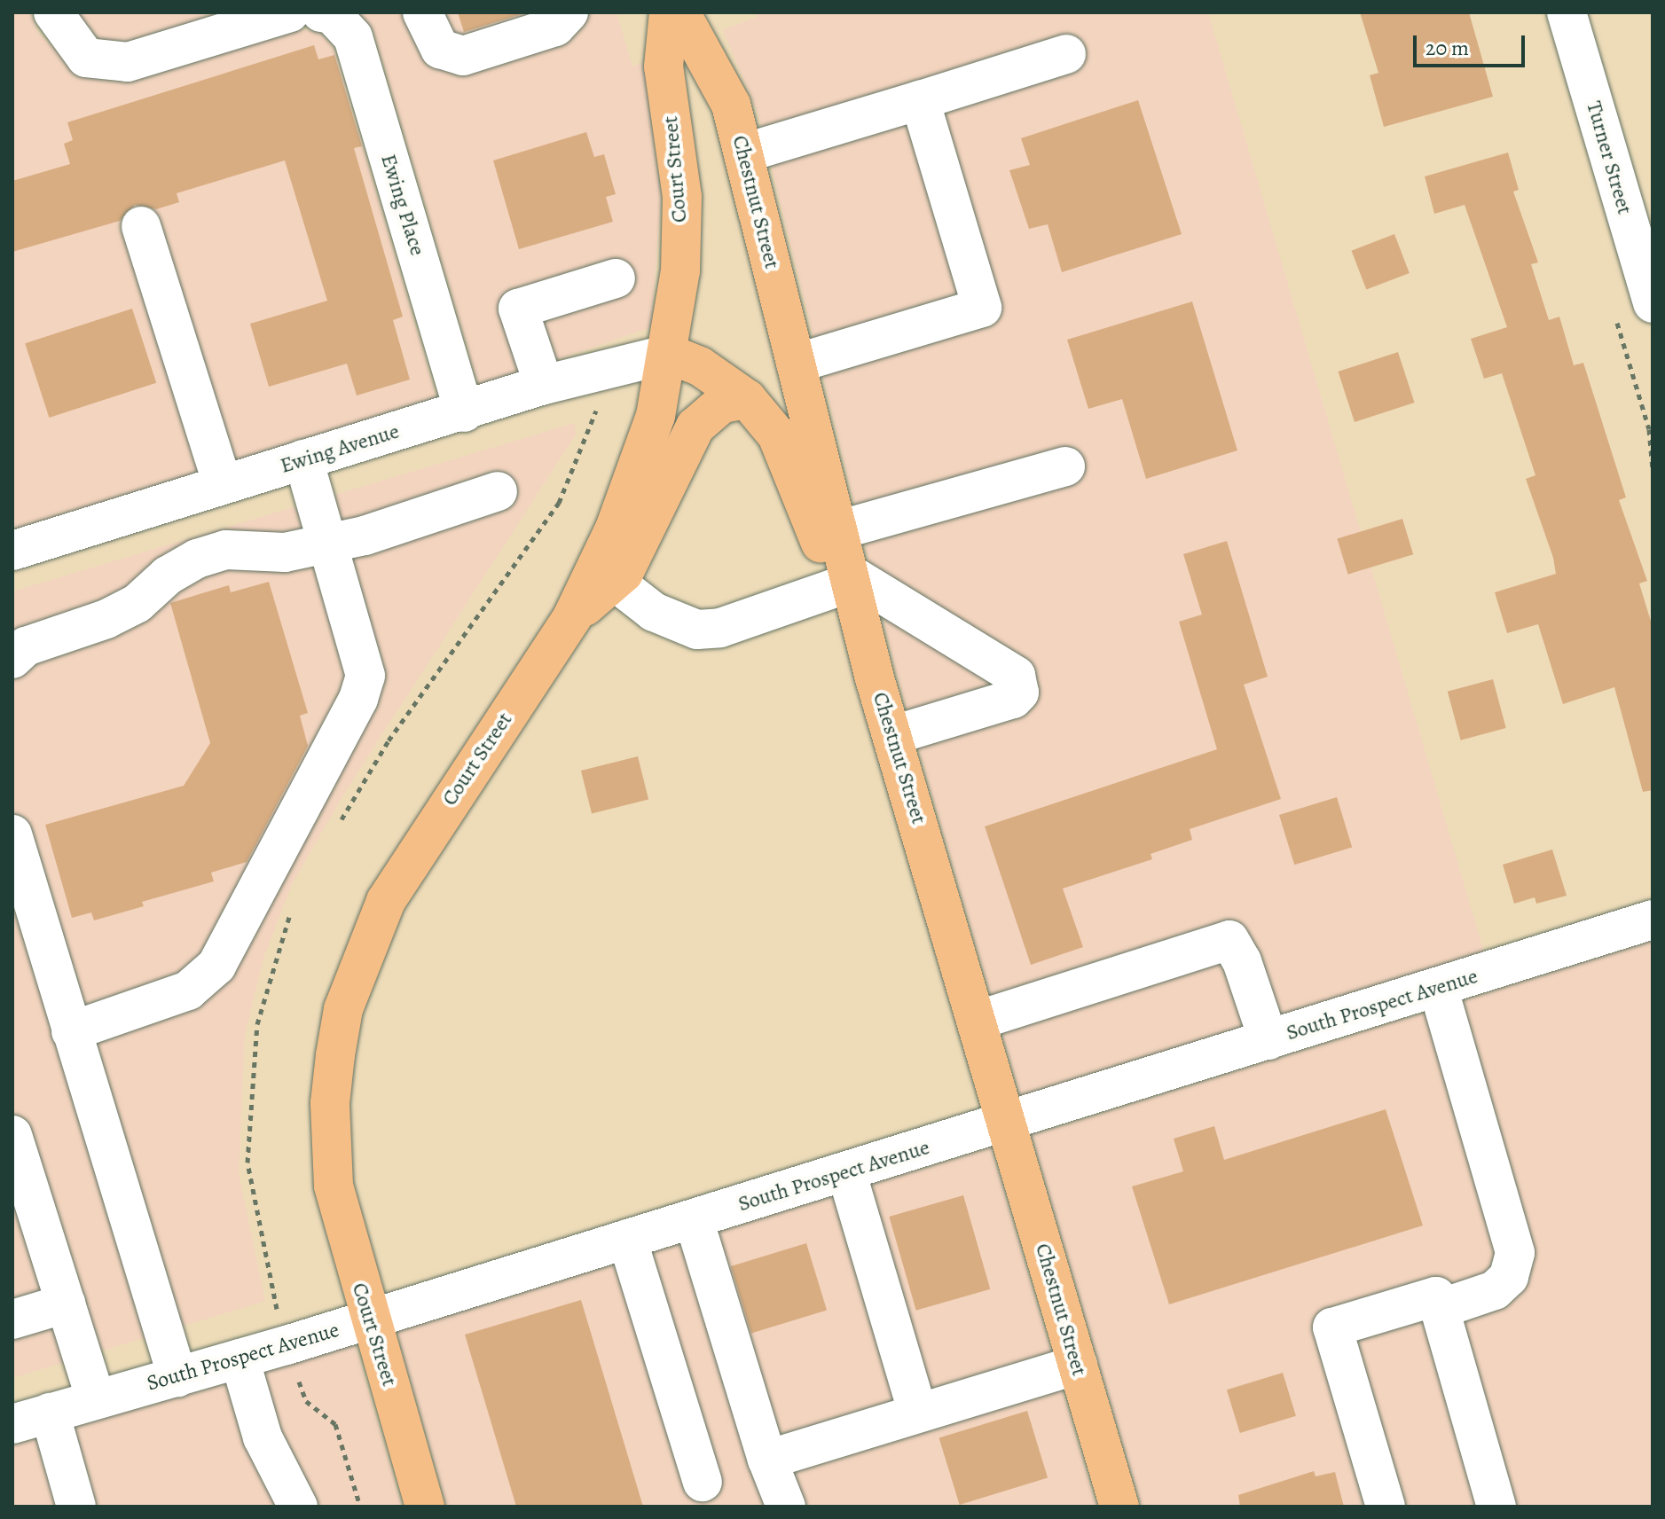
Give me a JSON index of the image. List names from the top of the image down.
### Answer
{
  "streets": {
    "main road": ["Court Street", "Chestnut Street"],
    "street": [
      "Turner Street",
      "Ewing Place",
      "Ewing Avenue",
      "South Prospect Avenue"
    ]
  },
  "crossings": [
    ["Court Street", "Ewing Avenue"],
    ["Court Street", "South Prospect Avenue"],
    ["Chestnut Street", "South Prospect Avenue"],
    ["Ewing Place", "Ewing Avenue"]
  ],
  "scale_bar": "20 m"
}
